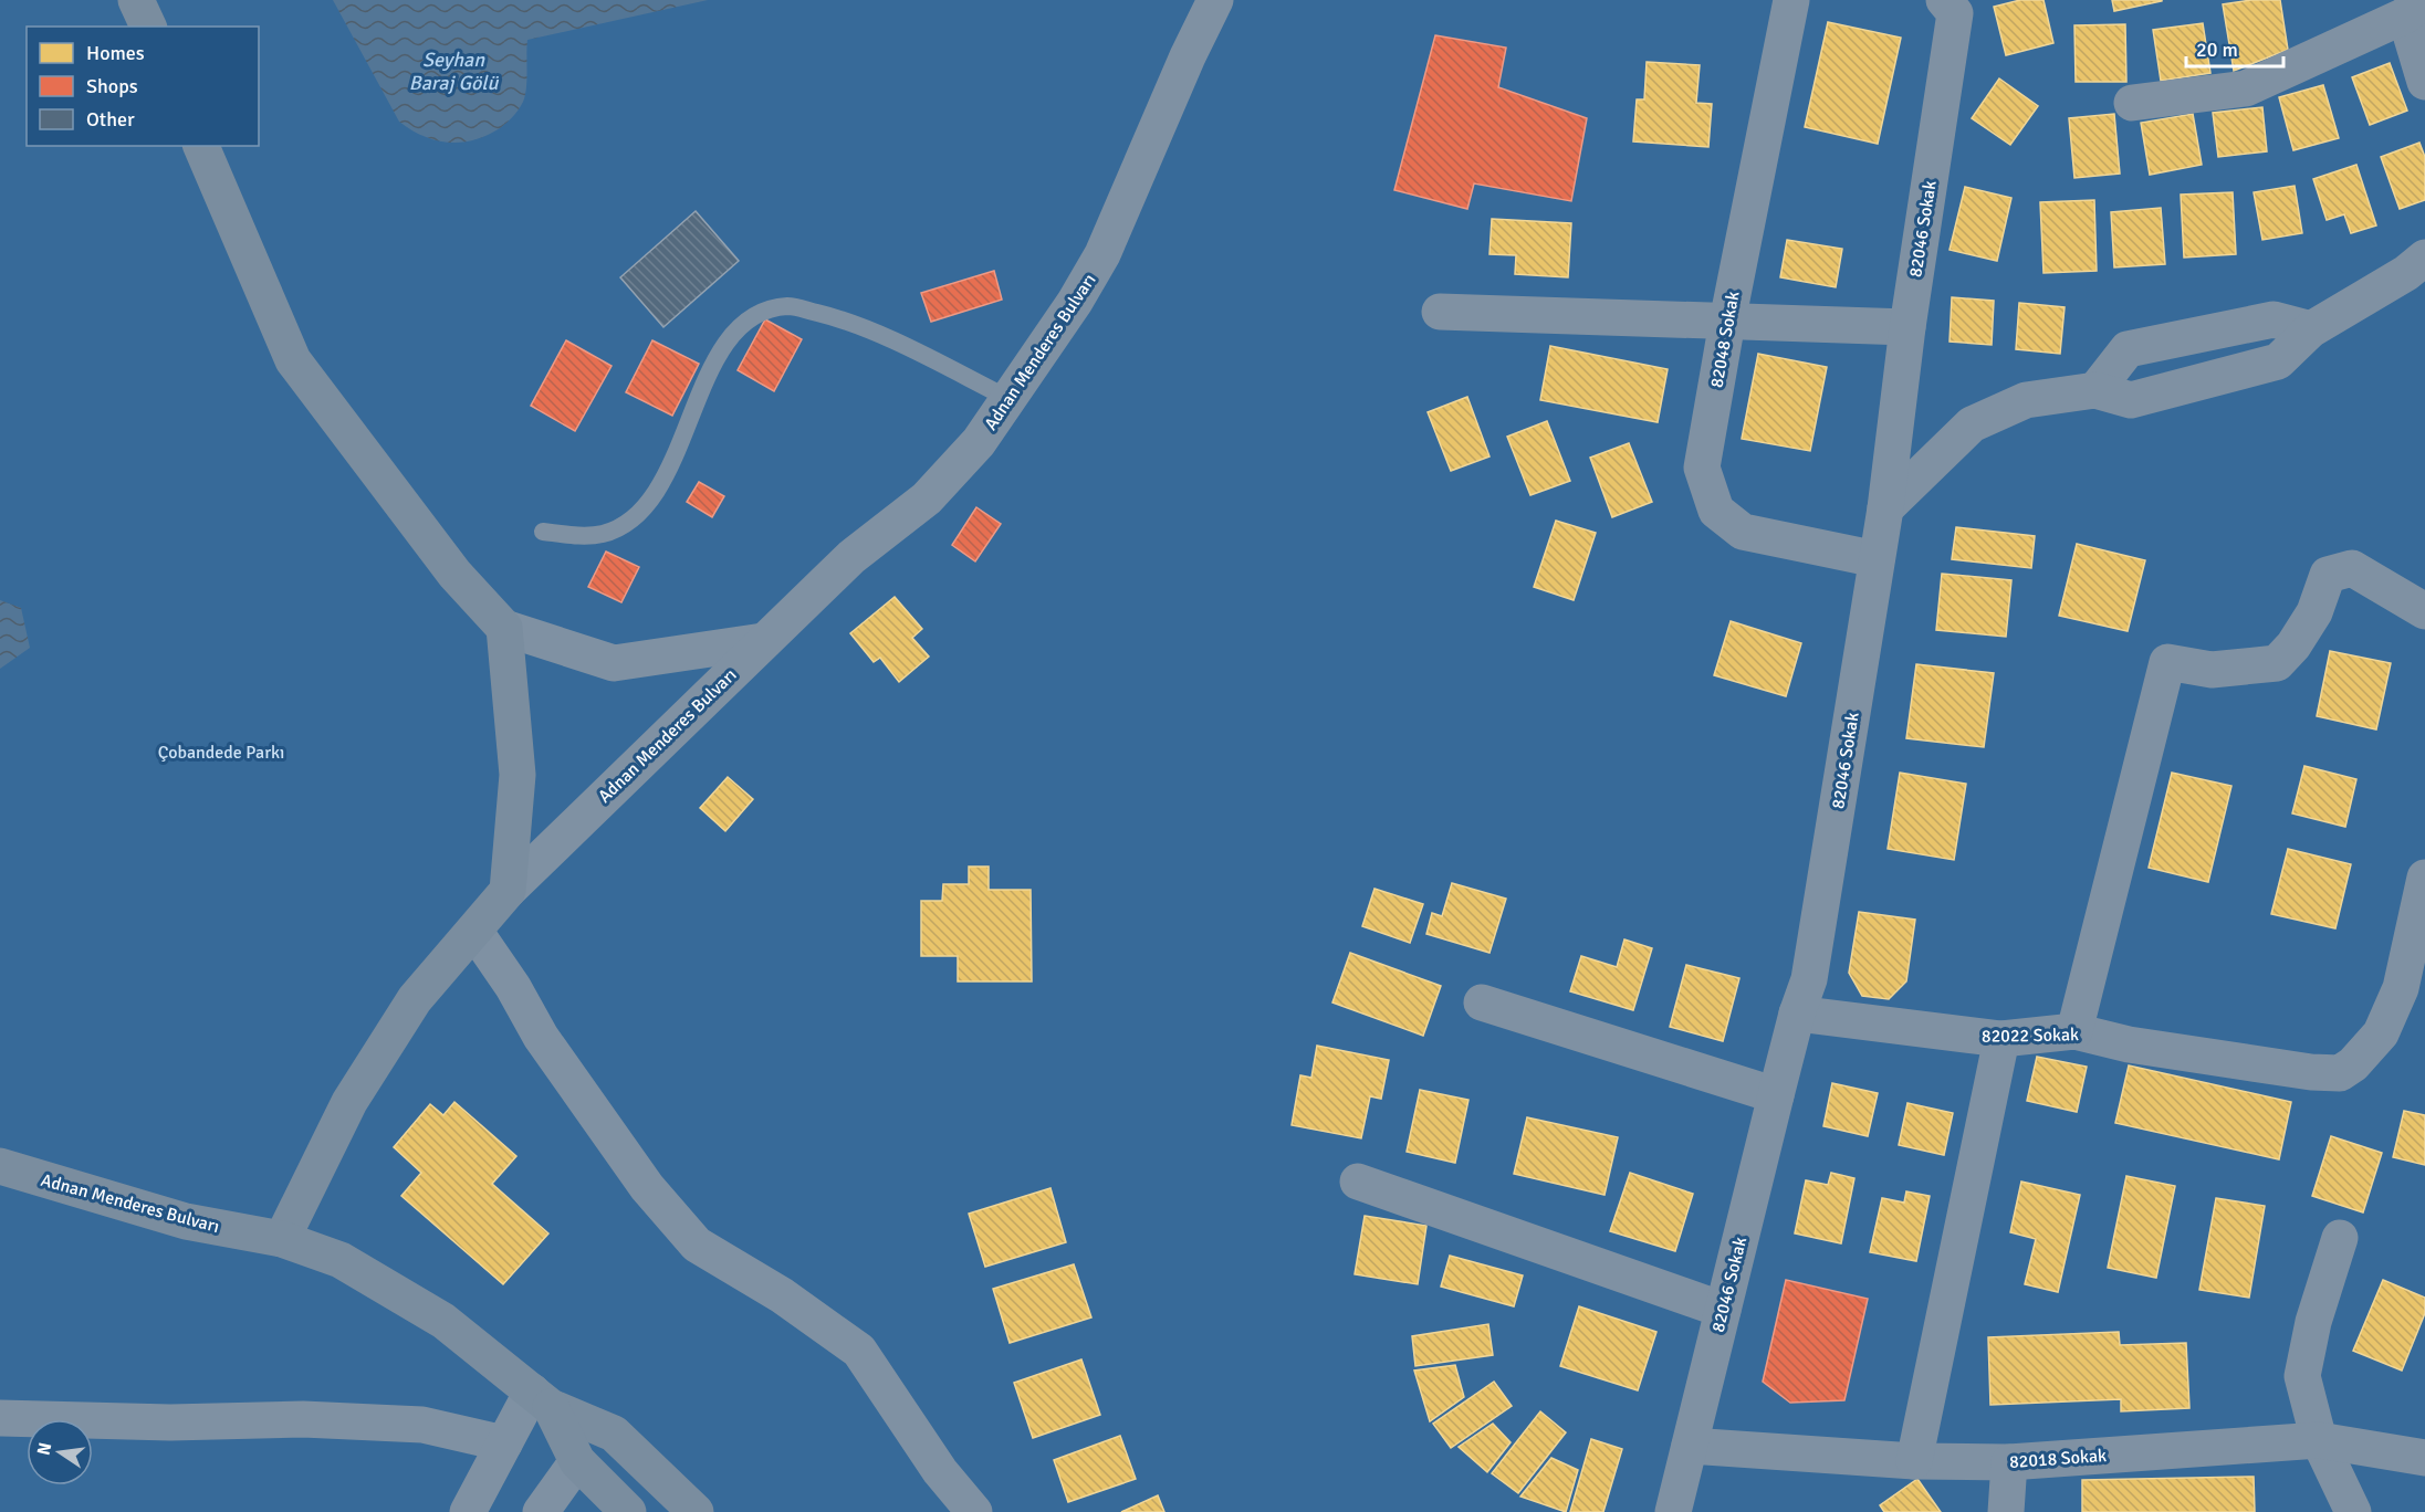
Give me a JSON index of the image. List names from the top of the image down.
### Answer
{
  "streets": {
    "main road": ["Adnan Menderes Bulvarı"],
    "street": [
      "82046 Sokak",
      "82048 Sokak",
      "82022 Sokak",
      "82018 Sokak"
    ]
  },
  "crossings": [
    ["82046 Sokak", "82048 Sokak"],
    ["82046 Sokak", "82022 Sokak"],
    ["82046 Sokak", "82018 Sokak"]
  ],
  "water": ["Seyhan Baraj Gölü"],
  "parks": ["Çobandede Parkı"],
  "legend": ["Homes", "Shops", "Other"],
  "scale_bar": "20 m",
  "north": "left"
}
